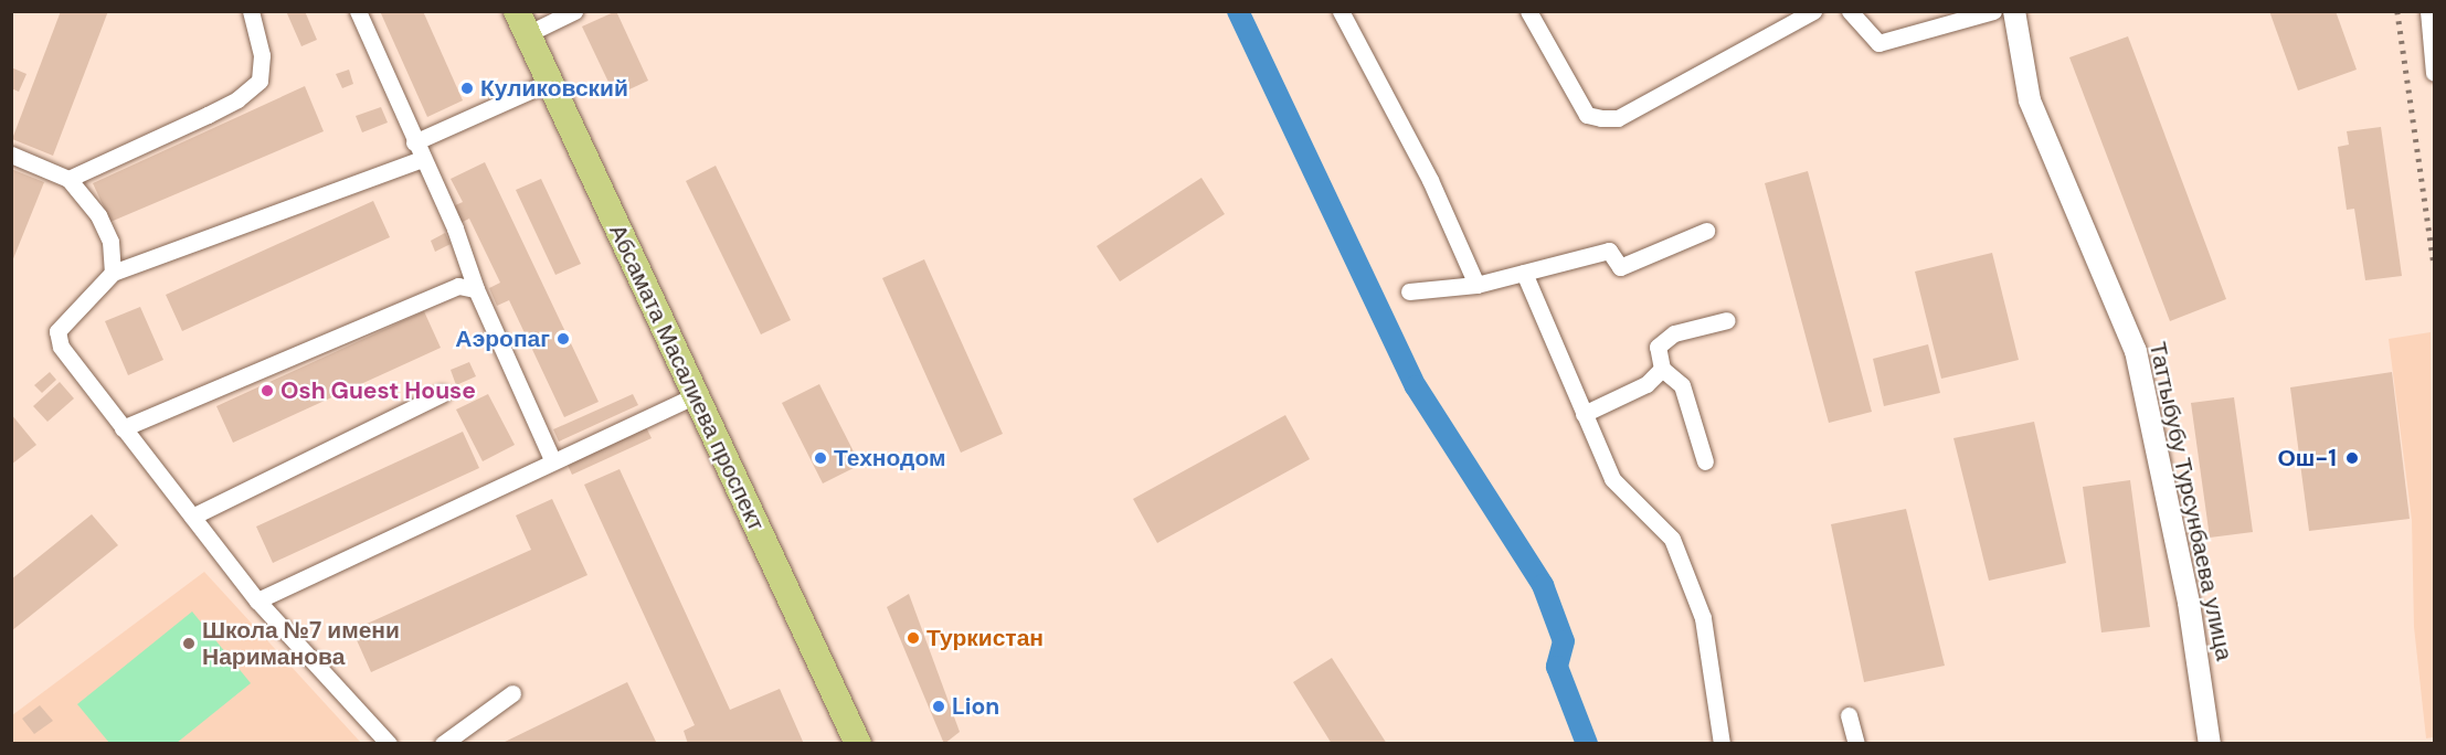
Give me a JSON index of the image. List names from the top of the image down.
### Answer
{
  "streets": {
    "main road": ["Абсамата Масалиева проспект"],
    "street": ["Таттыбубу Турсунбаева улица"]
  },
  "places": [
    "Куликовский",
    "Аэропаг",
    "Osh Guest House",
    "Технодом",
    "Ош-1",
    "Туркистан",
    "Школа №7 имени Нариманова",
    "Lion"
  ]
}
